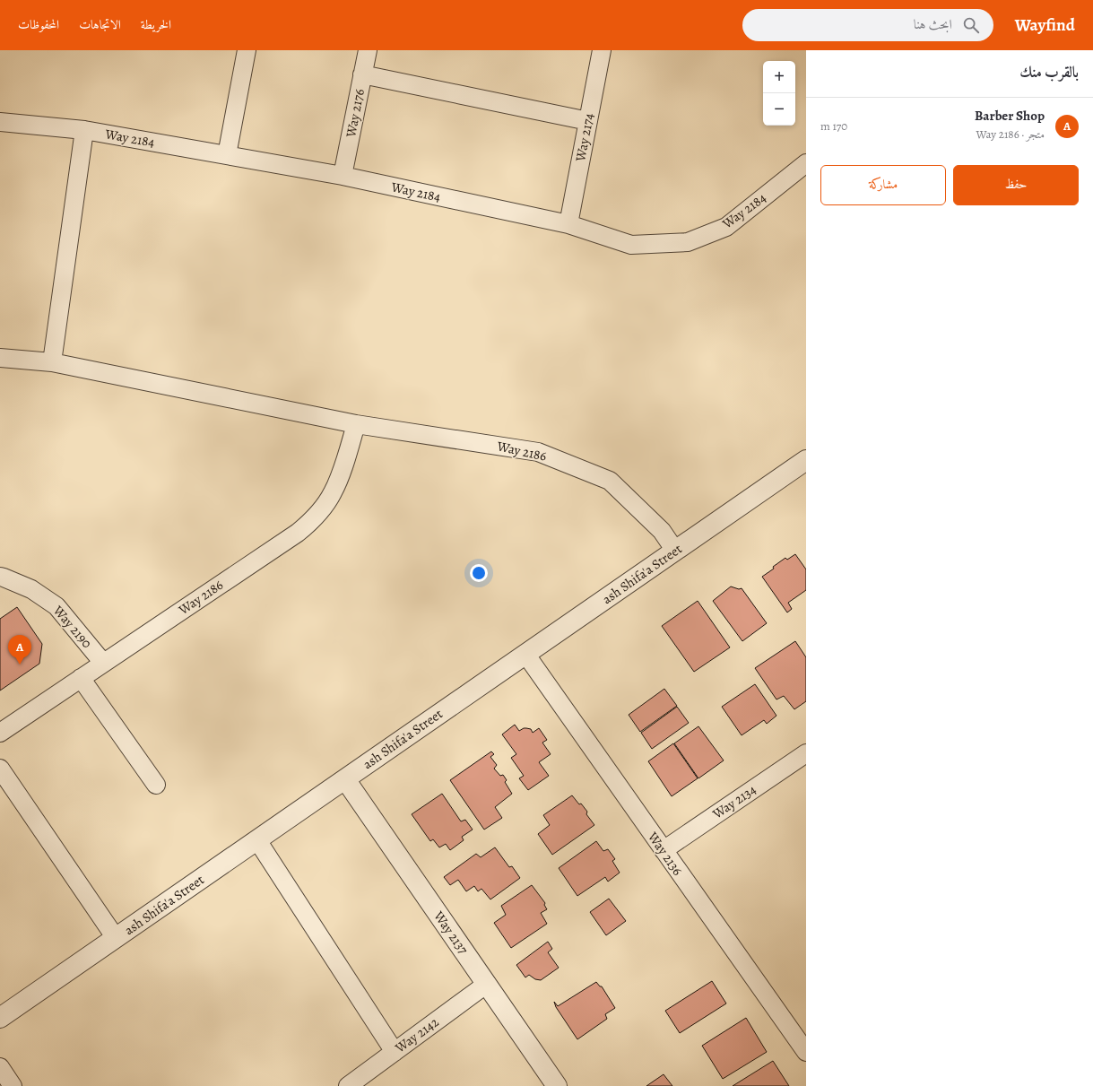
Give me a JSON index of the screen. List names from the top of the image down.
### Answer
{
  "streets": {
    "street": [
      "Way 2176",
      "Way 2174",
      "Way 2184",
      "Way 2186",
      "ash Shifa'a Street",
      "Way 2190",
      "Way 2134",
      "Way 2136",
      "Way 2137",
      "Way 2142"
    ]
  },
  "crossings": [
    ["Way 2176", "Way 2184"],
    ["Way 2174", "Way 2184"],
    ["Way 2186", "ash Shifa'a Street"],
    ["Way 2186", "Way 2190"],
    ["ash Shifa'a Street", "Way 2136"],
    ["ash Shifa'a Street", "Way 2137"],
    ["Way 2134", "Way 2136"],
    ["Way 2137", "Way 2142"]
  ],
  "page": {
    "header": "Wayfind",
    "search": "ابحث هنا",
    "nav": ["الخريطة", "الاتجاهات", "المحفوظات"],
    "heading": "بالقرب منك",
    "map_buttons": ["+", "−"],
    "list": [
      {
        "mark": "A",
        "name": "Barber Shop",
        "note": "متجر · Way 2186",
        "value": "170 m"
      }
    ],
    "buttons": ["حفظ", "مشاركة"],
    "pins": "A"
  }
}
